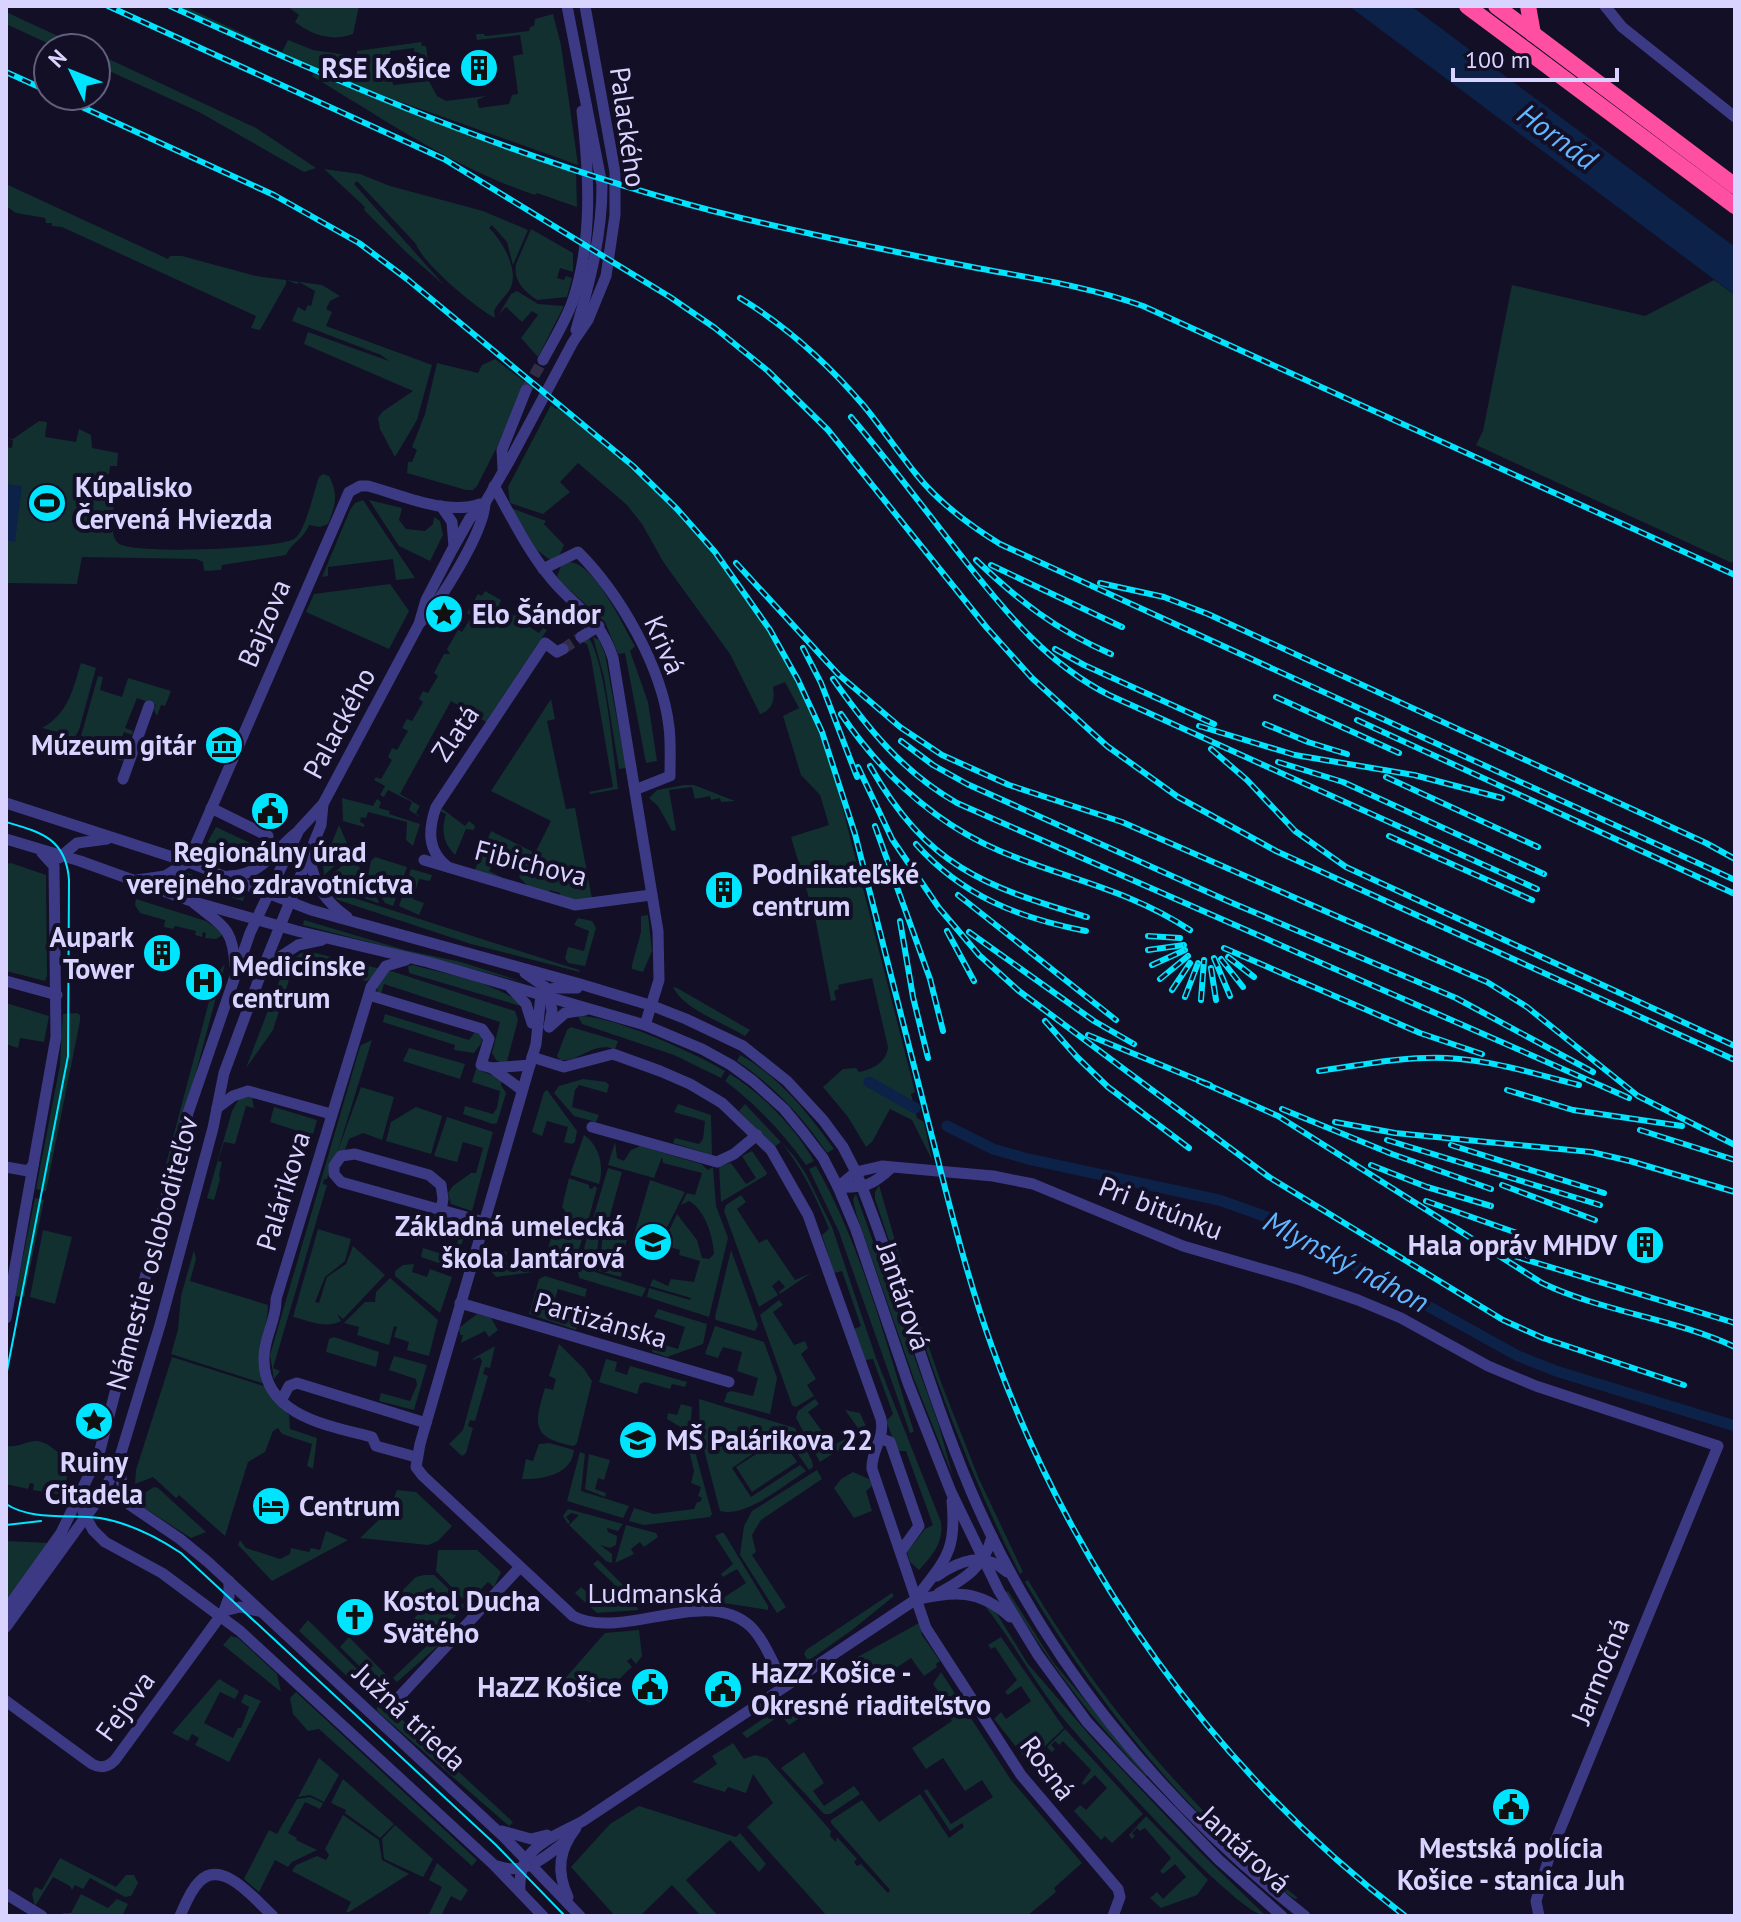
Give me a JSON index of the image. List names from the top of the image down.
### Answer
{
  "streets": {
    "street": [
      "Palackého",
      "Bajzova",
      "Krivá",
      "Zlatá",
      "Fibichova",
      "Palárikova",
      "Pri bitúnku",
      "Námestie osloboditeľov",
      "Jantárová",
      "Partizánska",
      "Ludmanská",
      "Jarmočná",
      "Fejova",
      "Južná trieda",
      "Rosná"
    ]
  },
  "crossings": [
    ["Palackého", "Bajzova"],
    ["Palackého", "Krivá"],
    ["Palackého", "Námestie osloboditeľov"],
    ["Palackého", "Jantárová"],
    ["Krivá", "Fibichova"],
    ["Krivá", "Jantárová"],
    ["Zlatá", "Fibichova"],
    ["Palárikova", "Jantárová"],
    ["Palárikova", "Ludmanská"],
    ["Pri bitúnku", "Jantárová"],
    ["Pri bitúnku", "Jarmočná"],
    ["Námestie osloboditeľov", "Južná trieda"],
    ["Fejova", "Južná trieda"]
  ],
  "water": ["Hornád", "Mlynský náhon"],
  "places": {
    "building": [
      "RSE Košice",
      "Podnikateľské centrum",
      "Aupark Tower",
      "Hala opráv MHDV"
    ],
    "sports": ["Kúpalisko Červená Hviezda"],
    "place": ["Elo Šándor", "Ruiny Citadela"],
    "museum": ["Múzeum gitár"],
    "public building": [
      "Regionálny úrad verejného zdravotníctva",
      "HaZZ Košice",
      "HaZZ Košice - Okresné riaditeľstvo",
      "Mestská polícia Košice - stanica Juh"
    ],
    "hospital": ["Medicínske centrum"],
    "school or university": ["Základná umelecká škola Jantárová", "MŠ Palárikova 22"],
    "hotel": ["Centrum"],
    "church": ["Kostol Ducha Svätého"]
  },
  "scale_bar": "100 m",
  "north": "top left"
}
